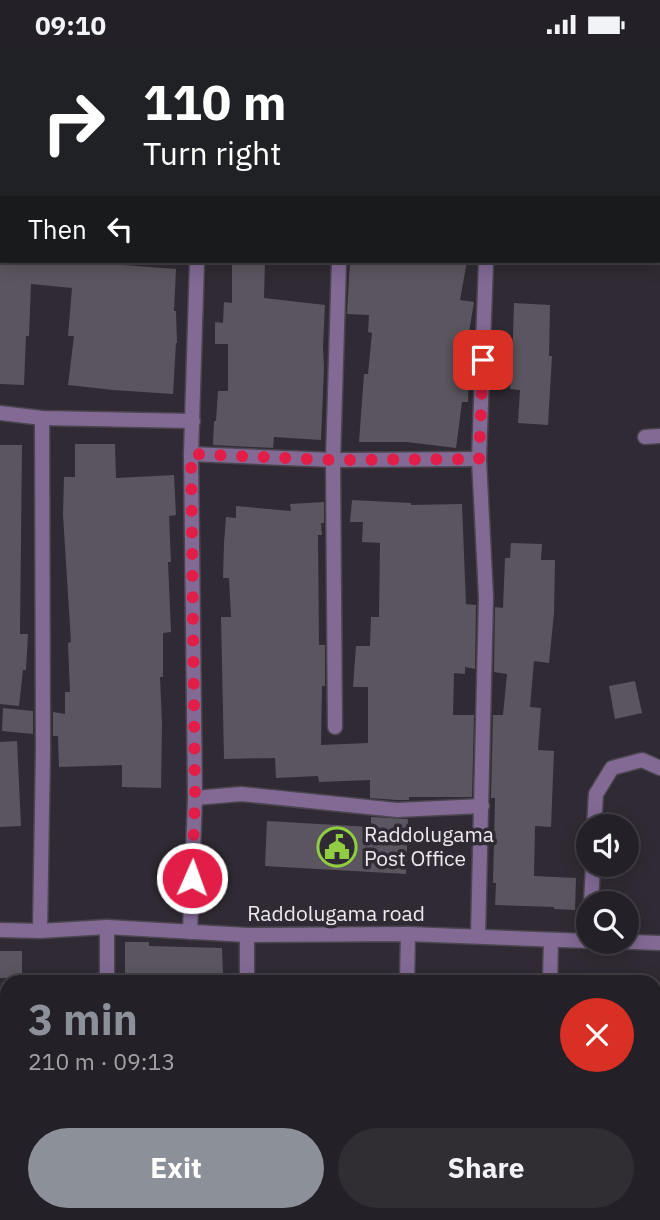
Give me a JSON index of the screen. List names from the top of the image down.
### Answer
{
  "streets": {
    "street": ["Raddolugama road"]
  },
  "places": {
    "public building": ["Raddolugama Post Office"]
  },
  "page": {
    "status": "09:10",
    "turn": ["110 m", "Turn right"],
    "then": "Then",
    "heading": ["3 min", "210 m · 09:13"],
    "buttons": ["Exit", "Share"]
  }
}
